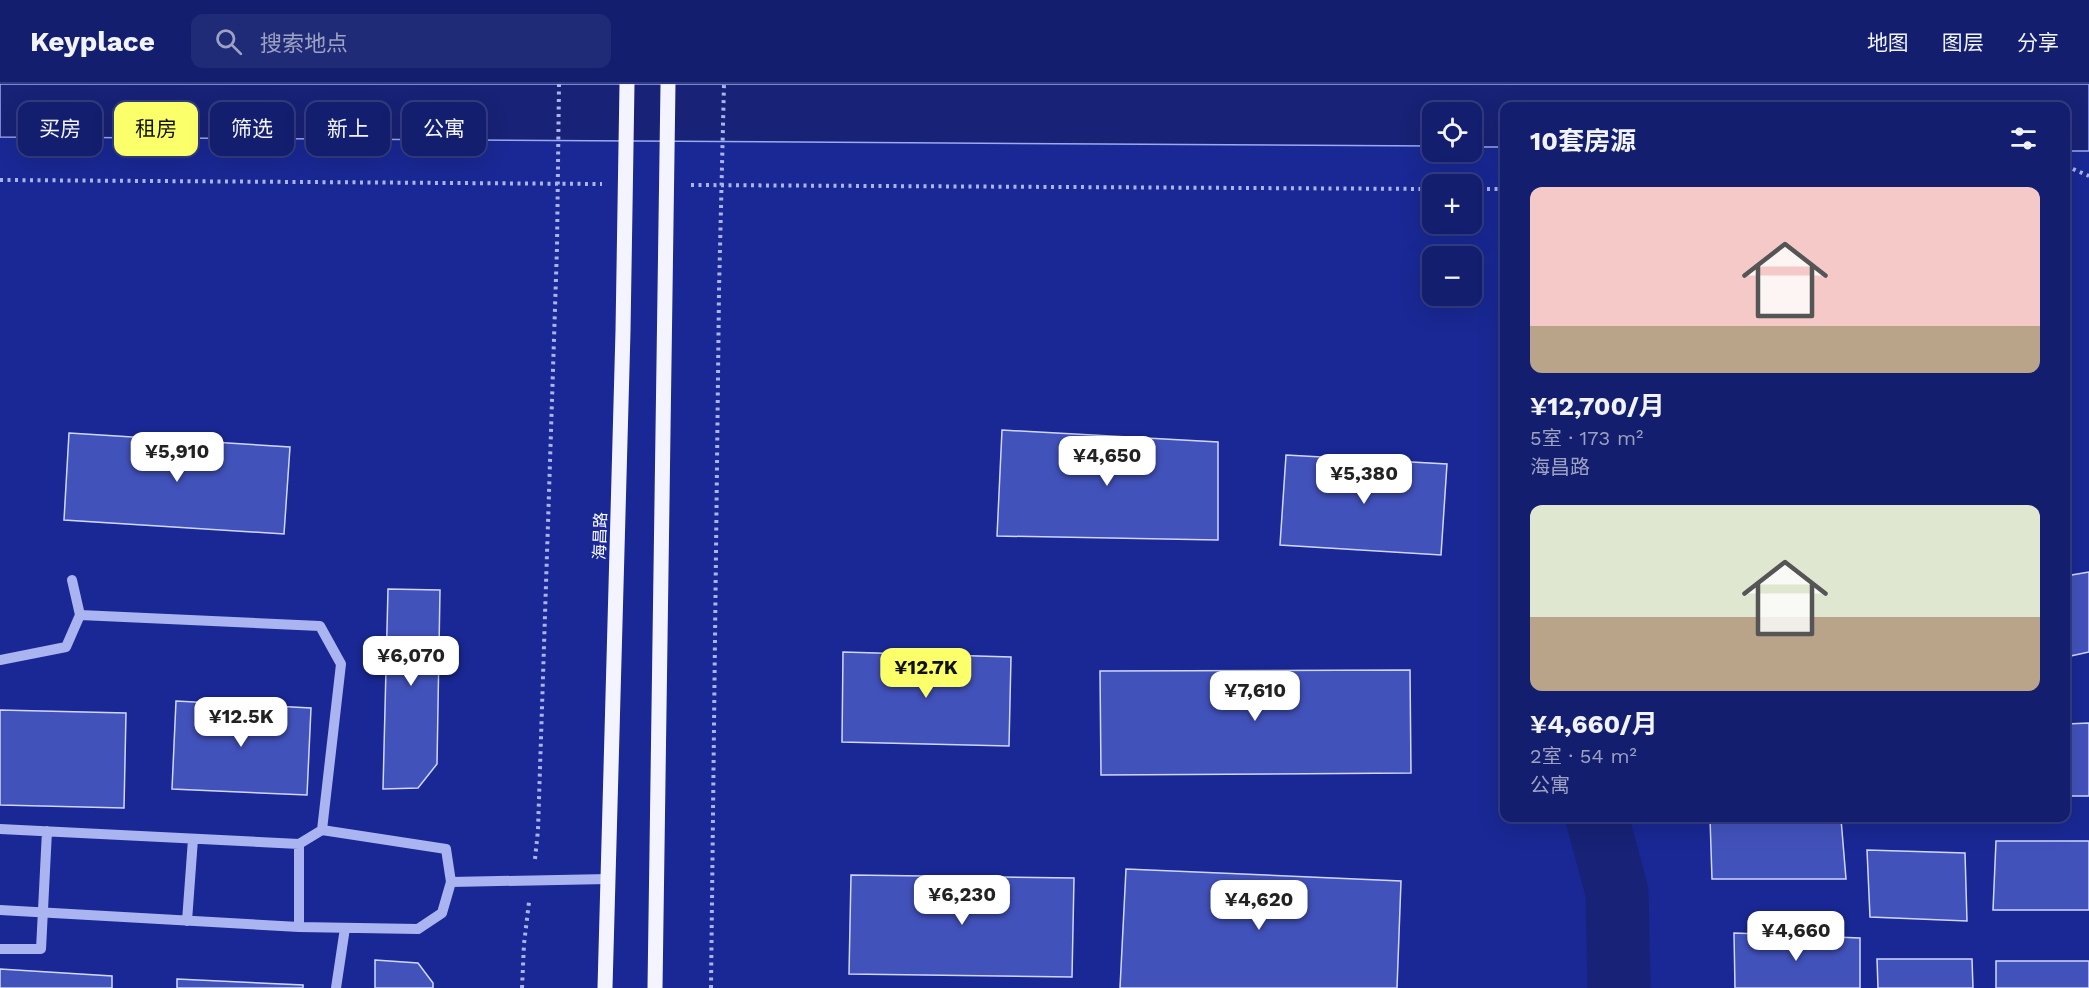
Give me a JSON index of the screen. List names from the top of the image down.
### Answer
{
  "streets": {
    "main road": ["海昌路"]
  },
  "page": {
    "header": "Keyplace",
    "search": "搜索地点",
    "nav": ["地图", "图层", "分享"],
    "map_buttons": ["+", "−"],
    "chip": [
      "买房",
      "租房",
      "筛选",
      "新上",
      "公寓"
    ],
    "heading": "10套房源",
    "list": [
      {
        "name": "¥12,700/月",
        "note": "5室 · 173 m² · 海昌路"
      },
      {
        "name": "¥4,660/月",
        "note": "2室 · 54 m² · 公寓"
      }
    ],
    "price": [
      "¥5,910",
      "¥4,650",
      "¥5,380",
      "¥6,070",
      "¥12.7K",
      "¥7,610",
      "¥12.5K",
      "¥6,230",
      "¥4,620",
      "¥4,660"
    ]
  }
}
